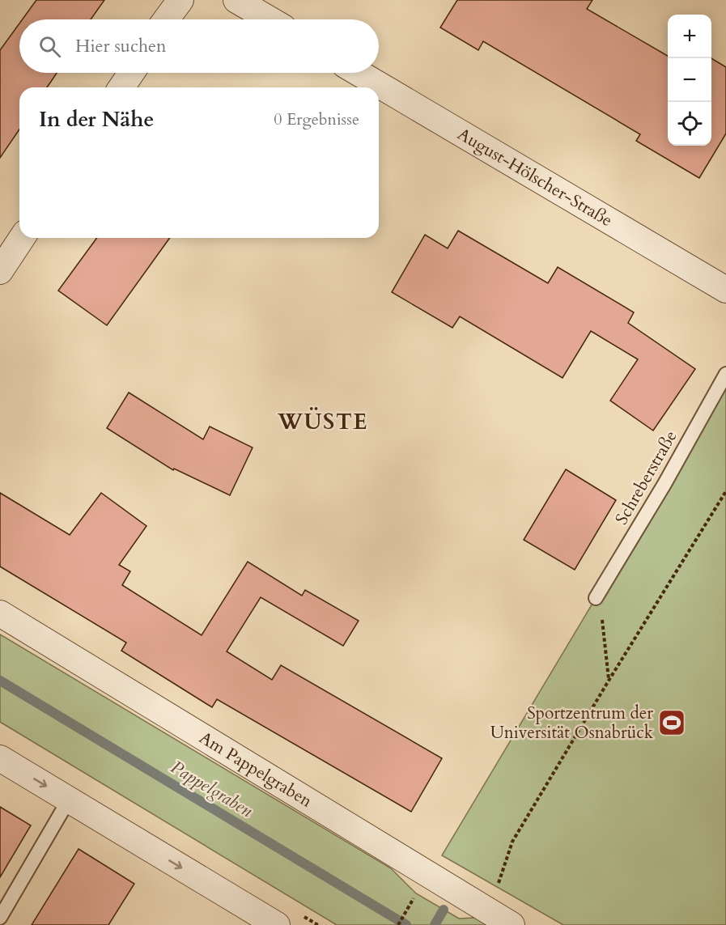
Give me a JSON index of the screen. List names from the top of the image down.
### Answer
{
  "streets": {
    "street": ["August-Hölscher-Straße", "Am Pappelgraben"],
    "lane": ["Schreberstraße"]
  },
  "districts": ["WÜSTE"],
  "water": ["Pappelgraben"],
  "places": {
    "sports": ["Sportzentrum der Universität Osnabrück"]
  },
  "page": {
    "map_buttons": ["+", "−"],
    "search": "Hier suchen",
    "heading": ["In der Nähe", "0 Ergebnisse"]
  }
}
